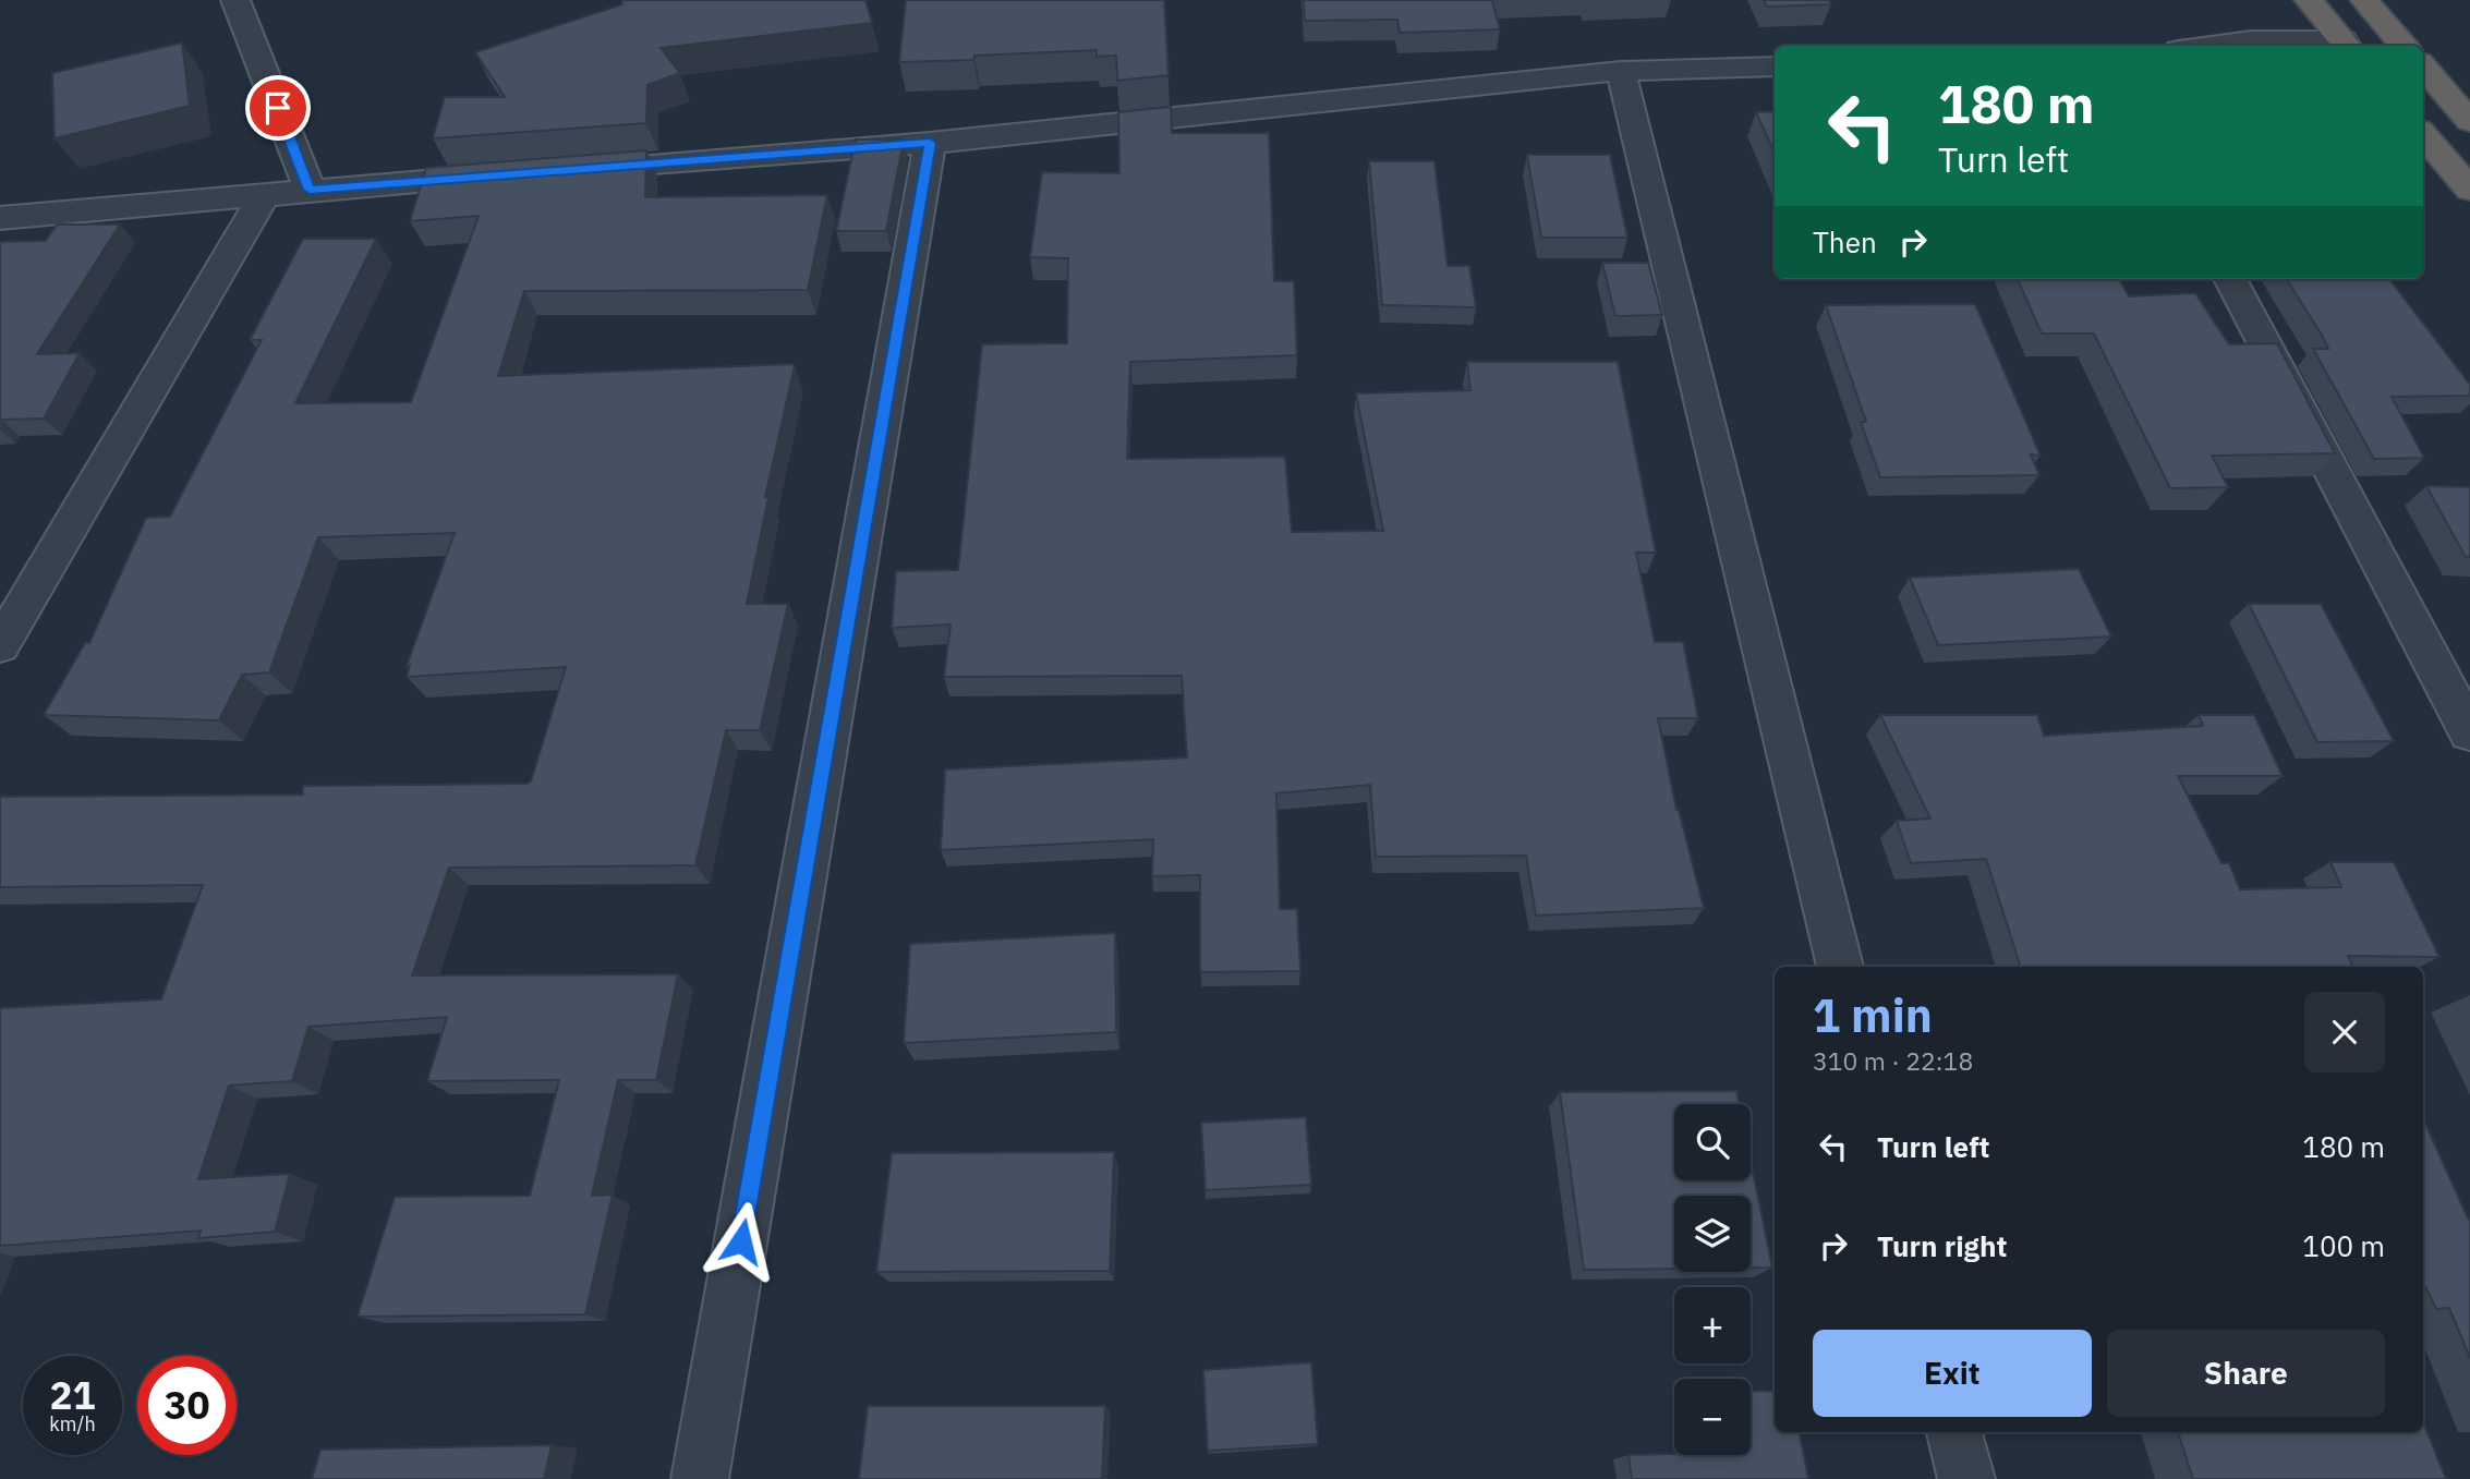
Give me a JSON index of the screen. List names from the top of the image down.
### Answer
{
  "page": {
    "turn": ["180 m", "Turn left"],
    "then": "Then",
    "heading": ["1 min", "310 m · 22:18"],
    "list": [
      {
        "name": "Turn left",
        "value": "180 m"
      },
      {
        "name": "Turn right",
        "value": "100 m"
      }
    ],
    "map_buttons": ["+", "−"],
    "buttons": ["Exit", "Share"],
    "speed": "21 km/h",
    "limit": "30"
  }
}
